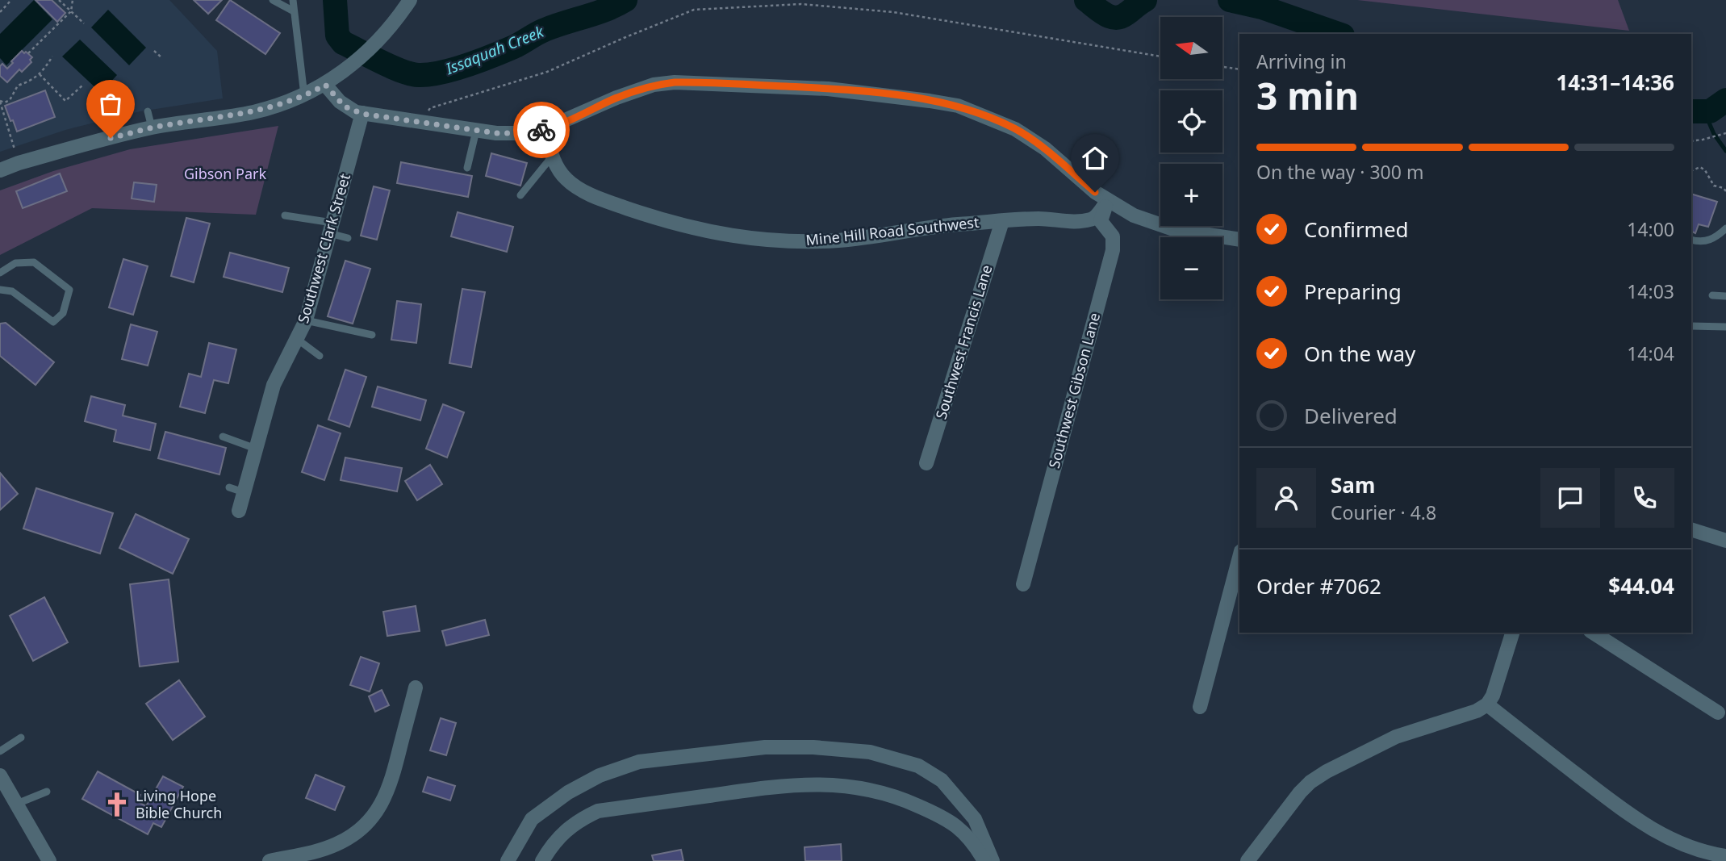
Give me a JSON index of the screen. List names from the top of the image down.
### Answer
{
  "streets": {
    "street": [
      "Mine Hill Road Southwest",
      "Southwest Clark Street",
      "Southwest Francis Lane",
      "Southwest Gibson Lane"
    ]
  },
  "crossings": [
    ["Mine Hill Road Southwest", "Southwest Francis Lane"],
    ["Mine Hill Road Southwest", "Southwest Gibson Lane"]
  ],
  "water": ["Issaquah Creek"],
  "parks": ["Gibson Park"],
  "places": {
    "church": ["Living Hope Bible Church"]
  },
  "north": "left",
  "page": {
    "map_buttons": ["+", "−"],
    "heading": ["3 min", "Arriving in", "14:31–14:36"],
    "panel": [
      "Sam",
      "Courier · 4.8",
      "Order #7062",
      "$44.04"
    ],
    "bar": "On the way · 300 m",
    "list": [
      ["Confirmed", "14:00"],
      ["Preparing", "14:03"],
      ["On the way", "14:04"],
      "Delivered"
    ]
  }
}
